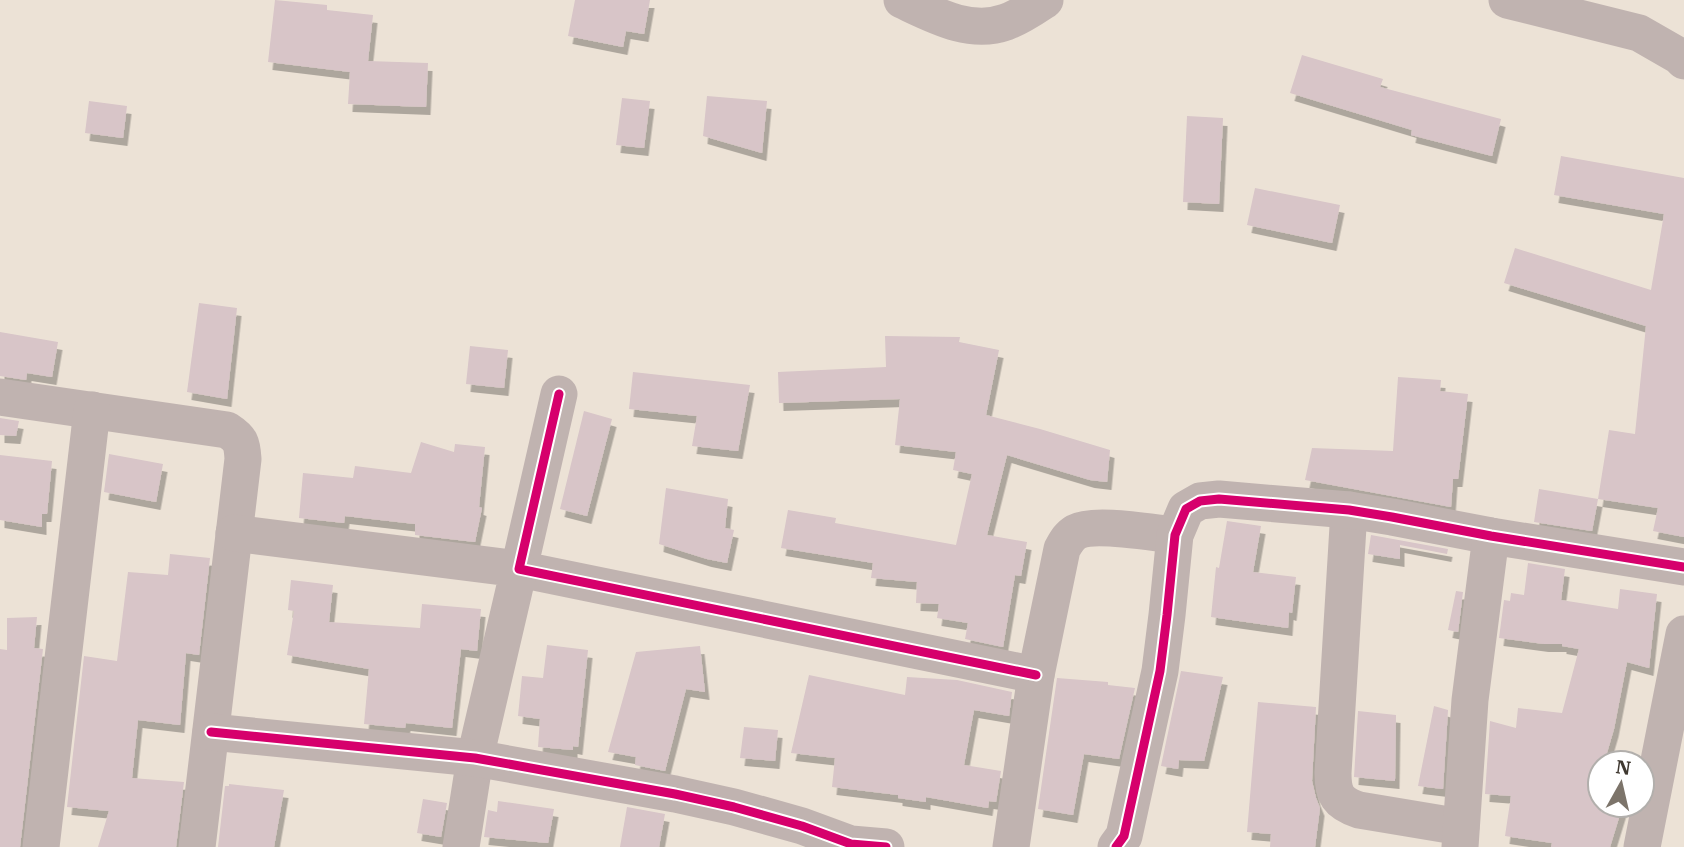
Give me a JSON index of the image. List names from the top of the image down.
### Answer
{
  "north": "top"
}
